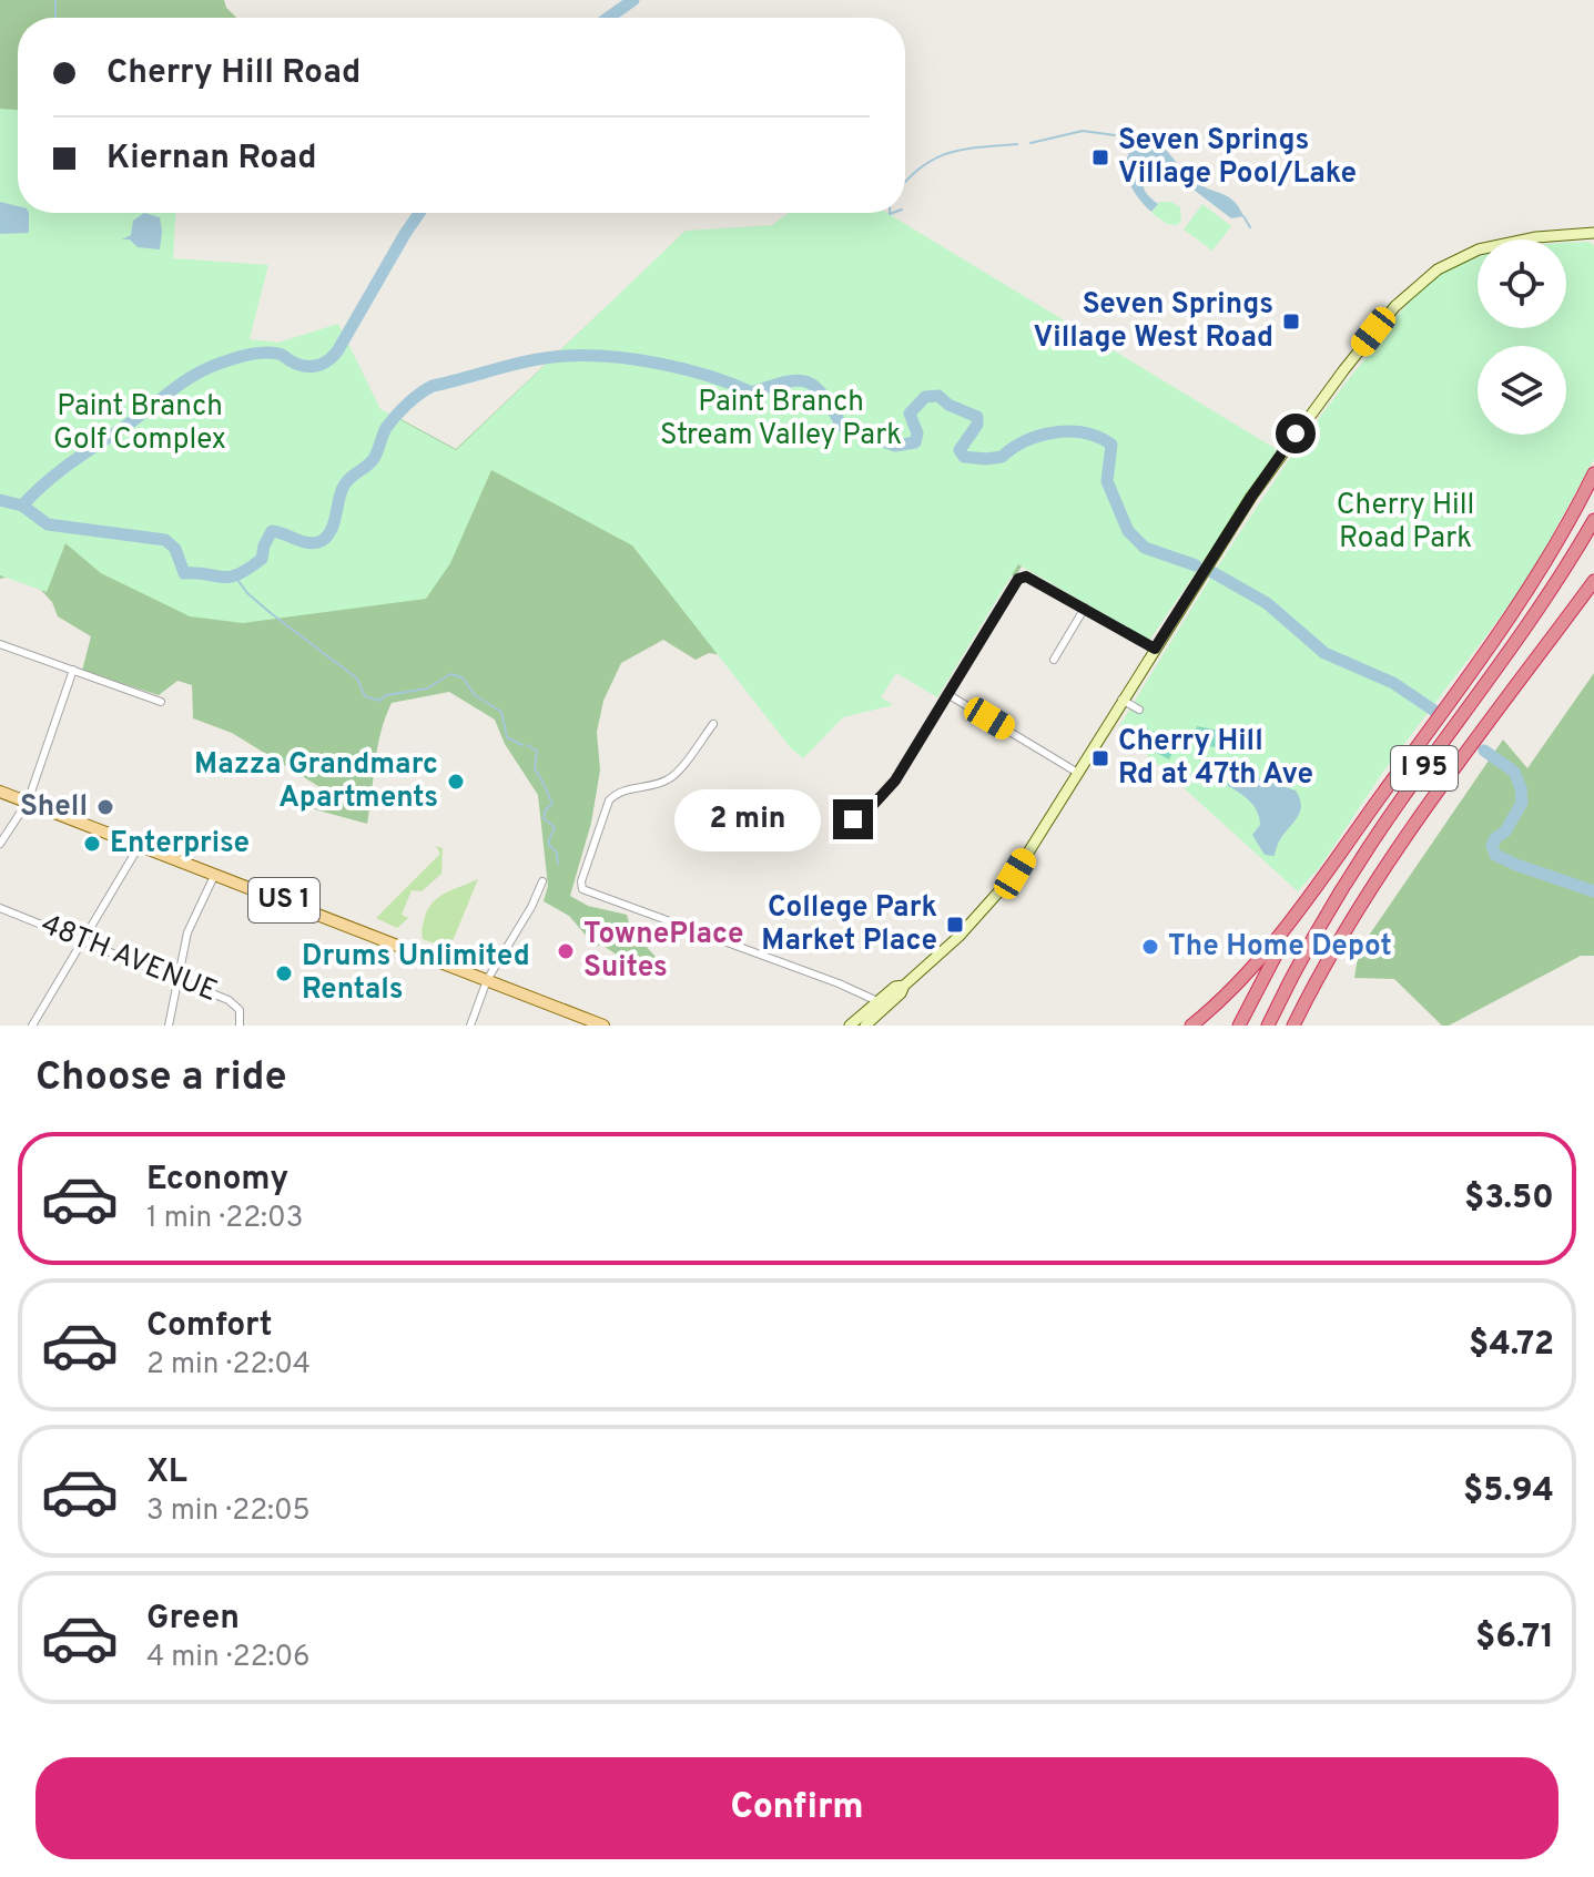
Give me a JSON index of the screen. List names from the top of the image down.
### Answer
{
  "streets": {
    "highway": ["I 95"],
    "main road": ["US 1"],
    "street": ["48TH AVENUE"]
  },
  "parks": ["Paint Branch Stream Valley Park", "Paint Branch Golf Complex", "Cherry Hill Road Park"],
  "places": {
    "transit": [
      "Seven Springs Village Pool/Lake",
      "Seven Springs Village West Road",
      "Cherry Hill Rd at 47th Ave",
      "College Park Market Place"
    ],
    "other": [
      "Mazza Grandmarc Apartments",
      "Shell",
      "Enterprise",
      "The Home Depot",
      "TownePlace Suites",
      "Drums Unlimited Rentals"
    ]
  },
  "page": {
    "banner": ["Cherry Hill Road", "Kiernan Road"],
    "bubble": "2 min",
    "heading": "Choose a ride",
    "list": [
      {
        "name": "Economy",
        "note": "1 min · 22:03",
        "value": "$3.50"
      },
      {
        "name": "Comfort",
        "note": "2 min · 22:04",
        "value": "$4.72"
      },
      {
        "name": "XL",
        "note": "3 min · 22:05",
        "value": "$5.94"
      },
      {
        "name": "Green",
        "note": "4 min · 22:06",
        "value": "$6.71"
      }
    ],
    "buttons": "Confirm"
  }
}
